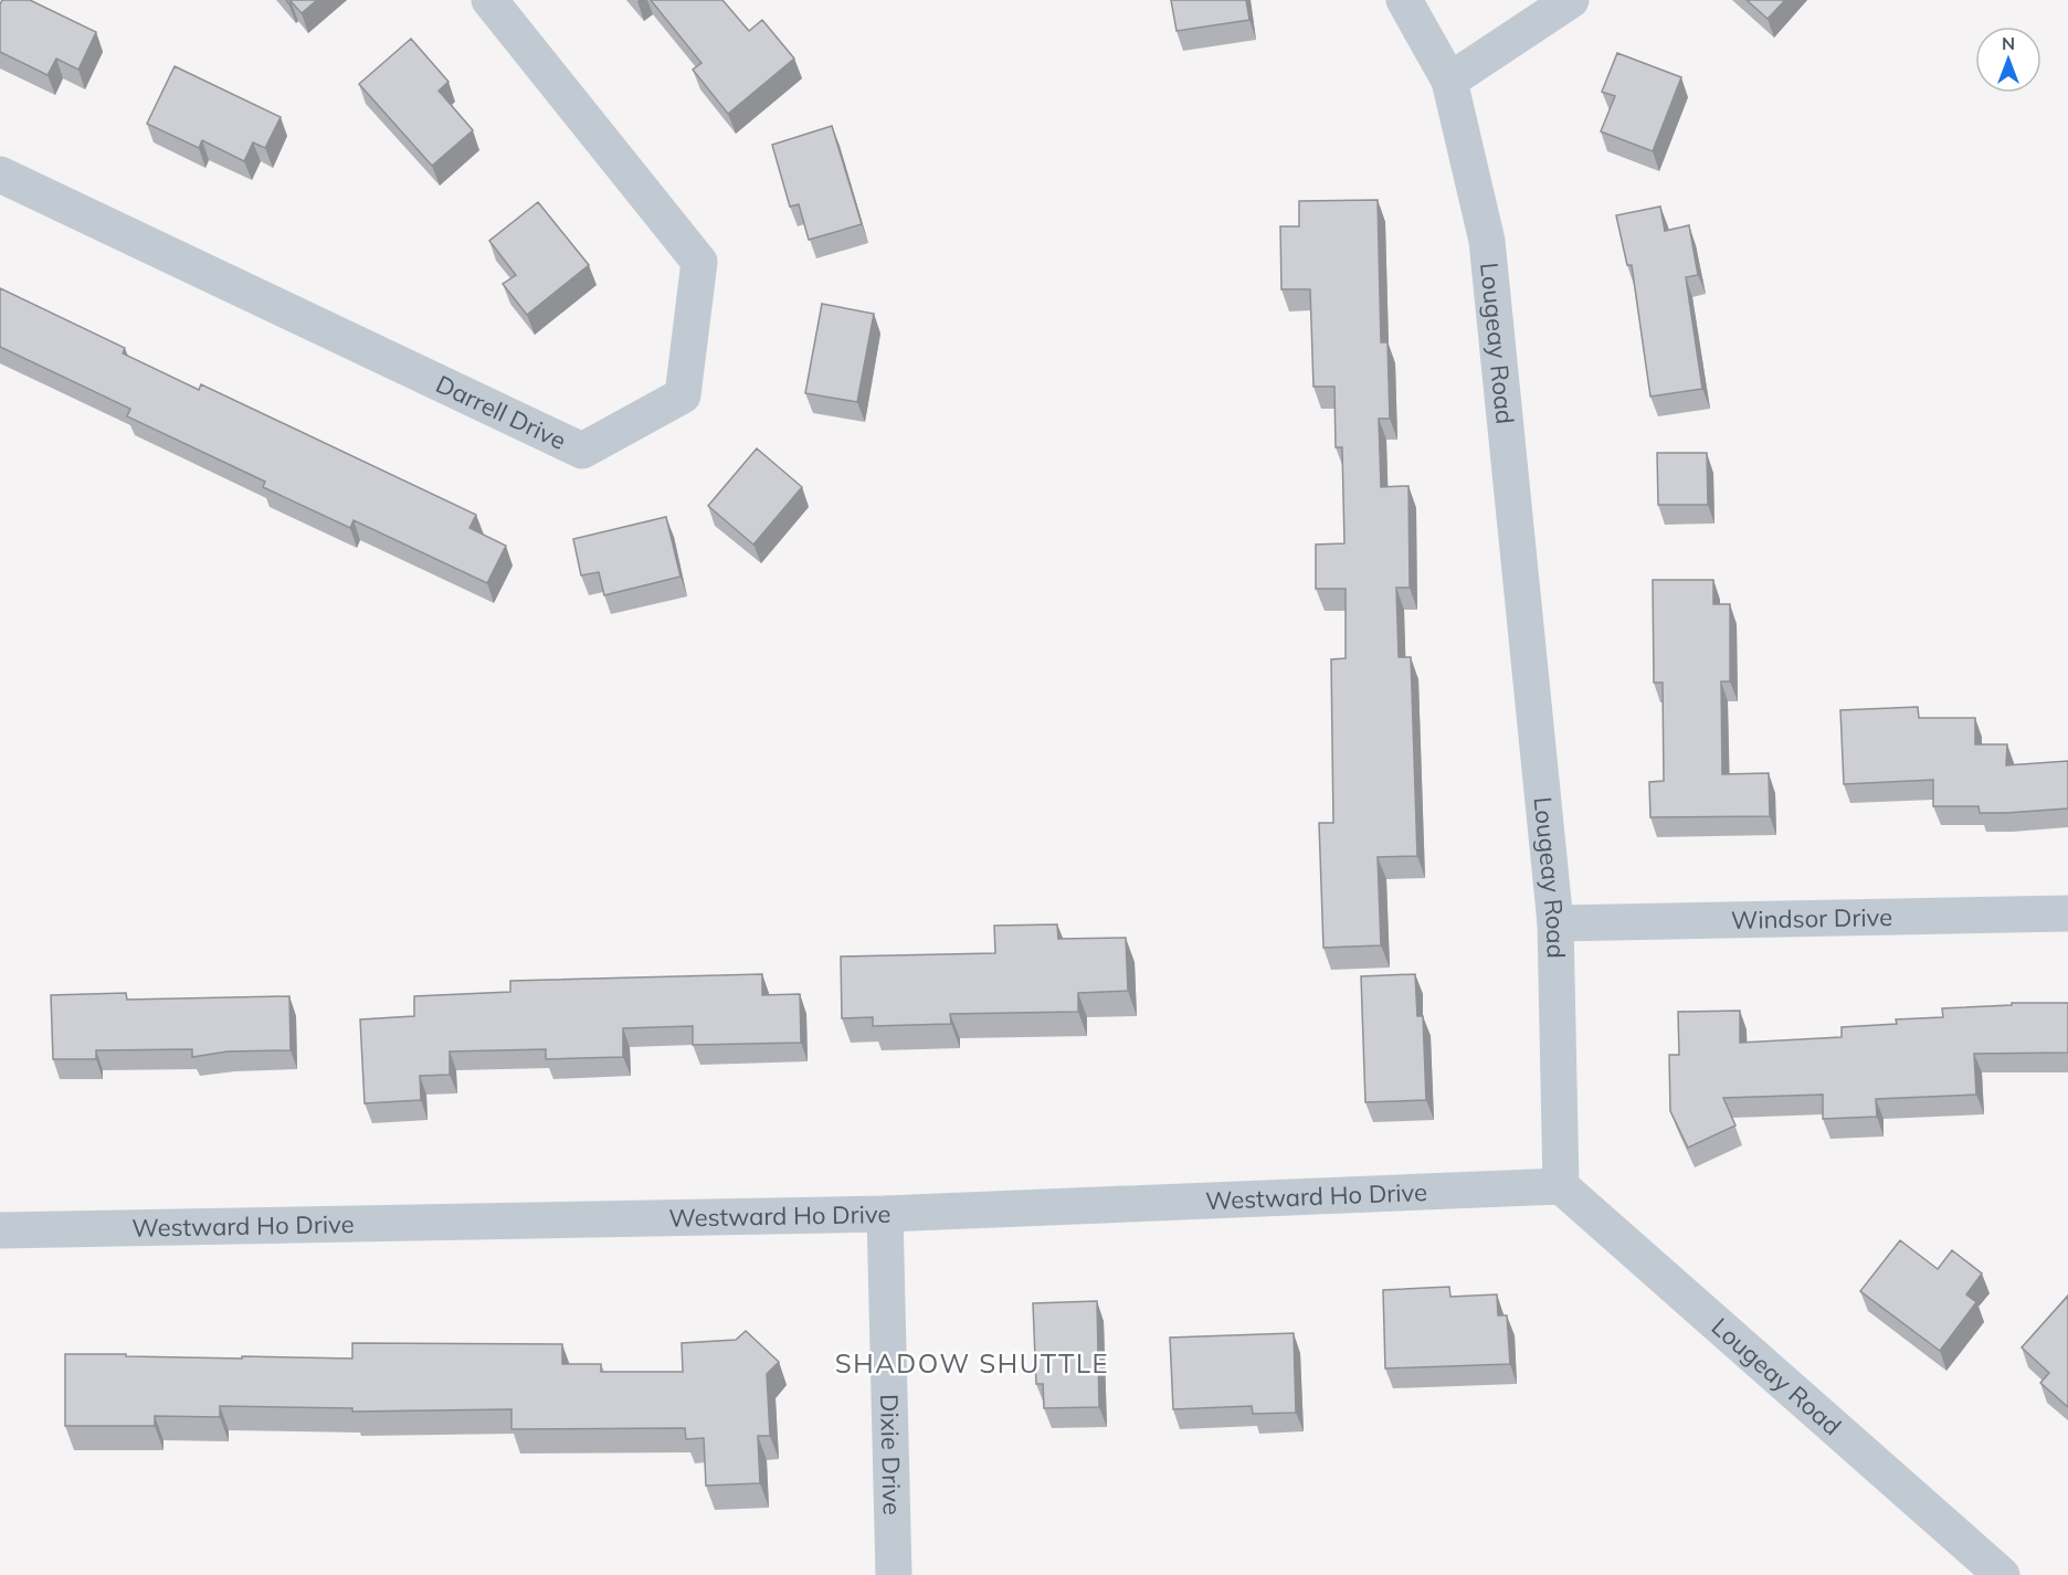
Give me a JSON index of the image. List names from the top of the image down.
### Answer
{
  "streets": {
    "street": [
      "Lougeay Road",
      "Darrell Drive",
      "Windsor Drive",
      "Westward Ho Drive",
      "Dixie Drive"
    ]
  },
  "crossings": [
    ["Lougeay Road", "Windsor Drive"],
    ["Lougeay Road", "Westward Ho Drive"],
    ["Westward Ho Drive", "Dixie Drive"]
  ],
  "districts": ["SHADOW SHUTTLE"],
  "north": "top"
}
